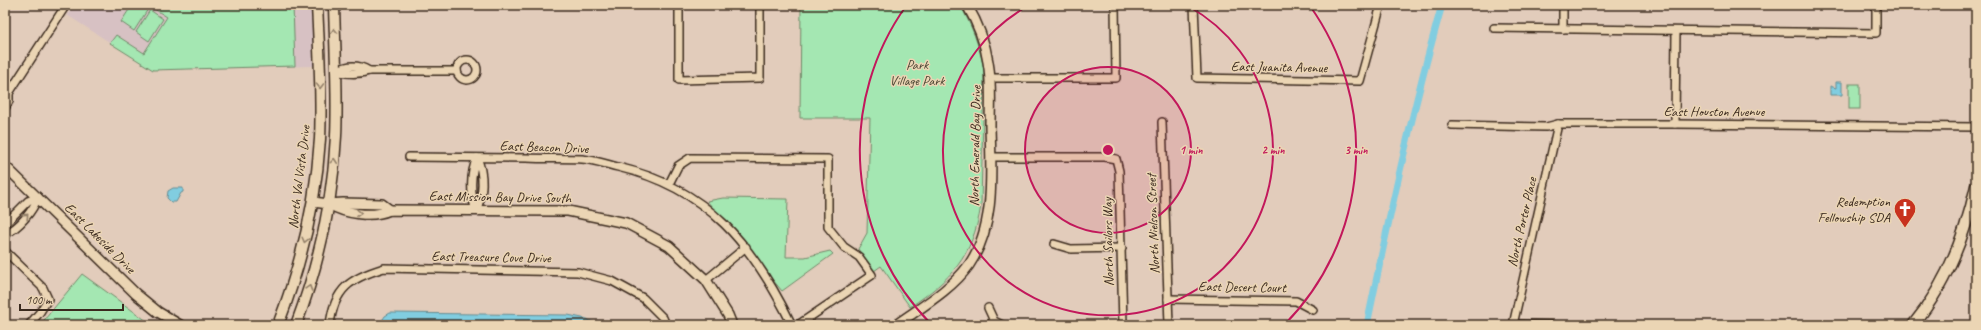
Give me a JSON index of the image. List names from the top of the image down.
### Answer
{
  "streets": {
    "main road": ["North Val Vista Drive"],
    "street": [
      "East Juanita Avenue",
      "East Houston Avenue",
      "North Emerald Bay Drive",
      "East Beacon Drive",
      "East Mission Bay Drive South",
      "North Porter Place",
      "North Nielson Street",
      "East Lakeside Drive",
      "North Sailors Way",
      "East Treasure Cove Drive",
      "East Desert Court"
    ]
  },
  "crossings": [
    ["East Houston Avenue", "North Porter Place"],
    ["North Emerald Bay Drive", "North Sailors Way"],
    ["North Val Vista Drive", "East Mission Bay Drive South"],
    ["North Nielson Street", "East Desert Court"]
  ],
  "parks": ["Park Village Park"],
  "places": {
    "church": ["Redemption Fellowship SDA"]
  },
  "scale_bar": "100 m",
  "rings": ["1 min", "2 min", "3 min"]
}
